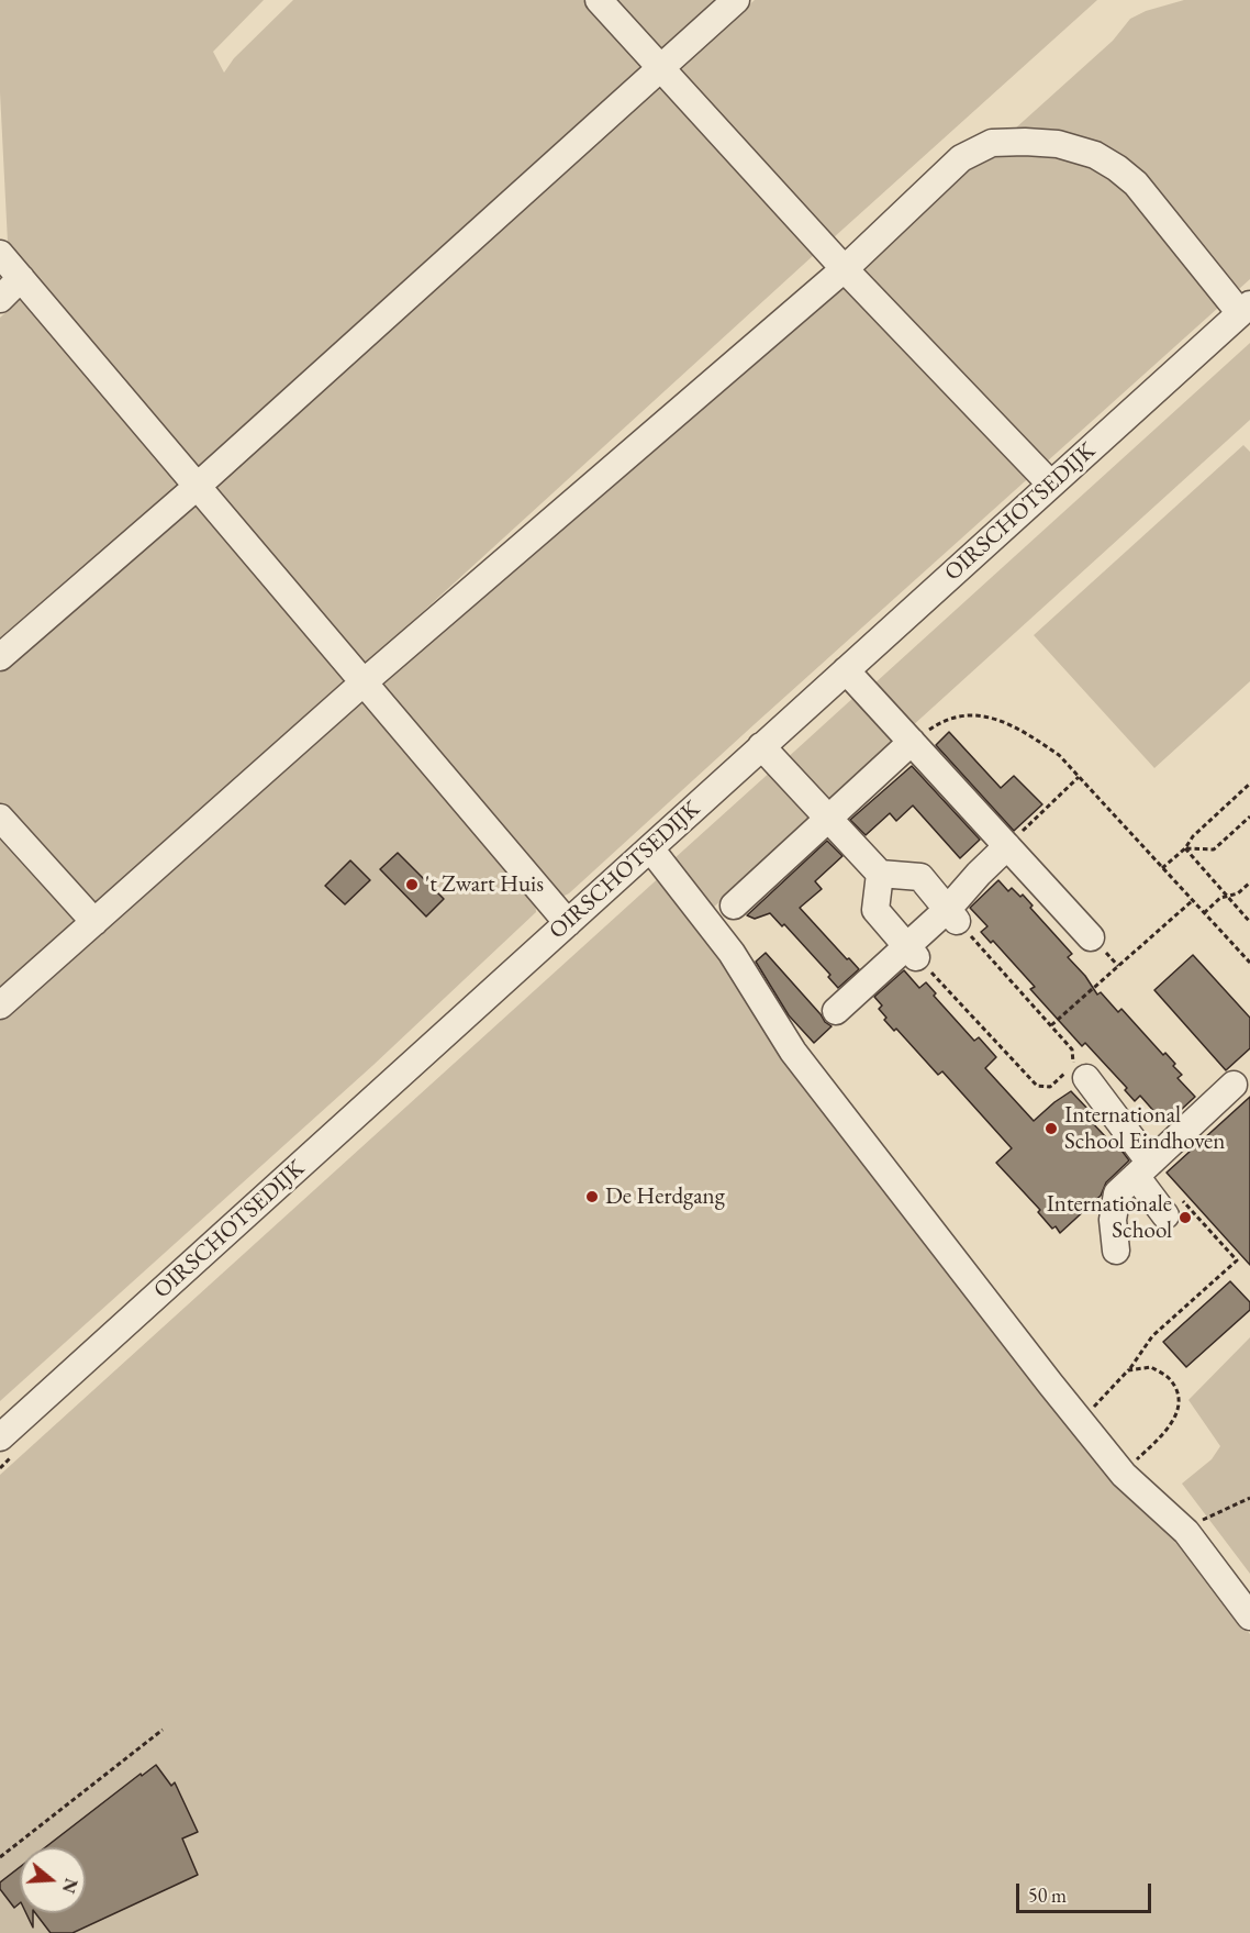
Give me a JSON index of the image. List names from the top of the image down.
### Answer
{
  "streets": {
    "street": ["OIRSCHOTSEDIJK"]
  },
  "places": [
    "'t Zwart Huis",
    "International School Eindhoven",
    "De Herdgang",
    "Internationale School"
  ],
  "scale_bar": "50 m",
  "north": "right"
}
